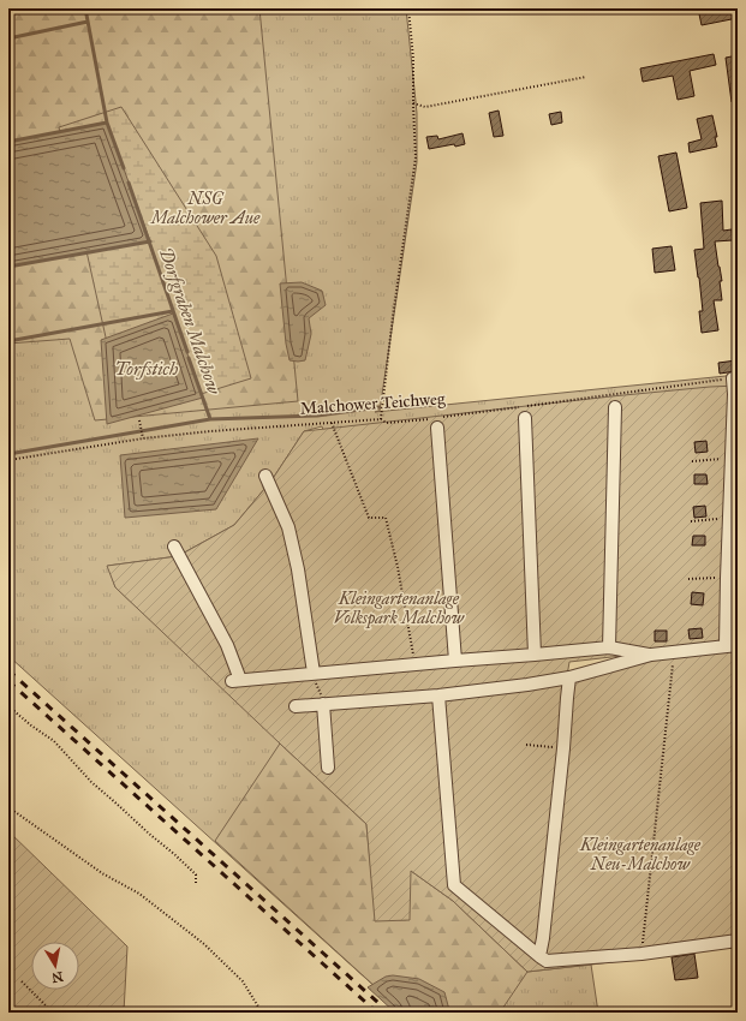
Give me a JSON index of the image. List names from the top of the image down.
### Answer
{
  "streets": {
    "path": ["Malchower Teichweg"]
  },
  "water": ["Dorfgraben Malchow", "Torfstich"],
  "parks": ["NSG Malchower Aue", "Kleingartenanlage Volkspark Malchow", "Kleingartenanlage Neu-Malchow"],
  "north": "bottom"
}
